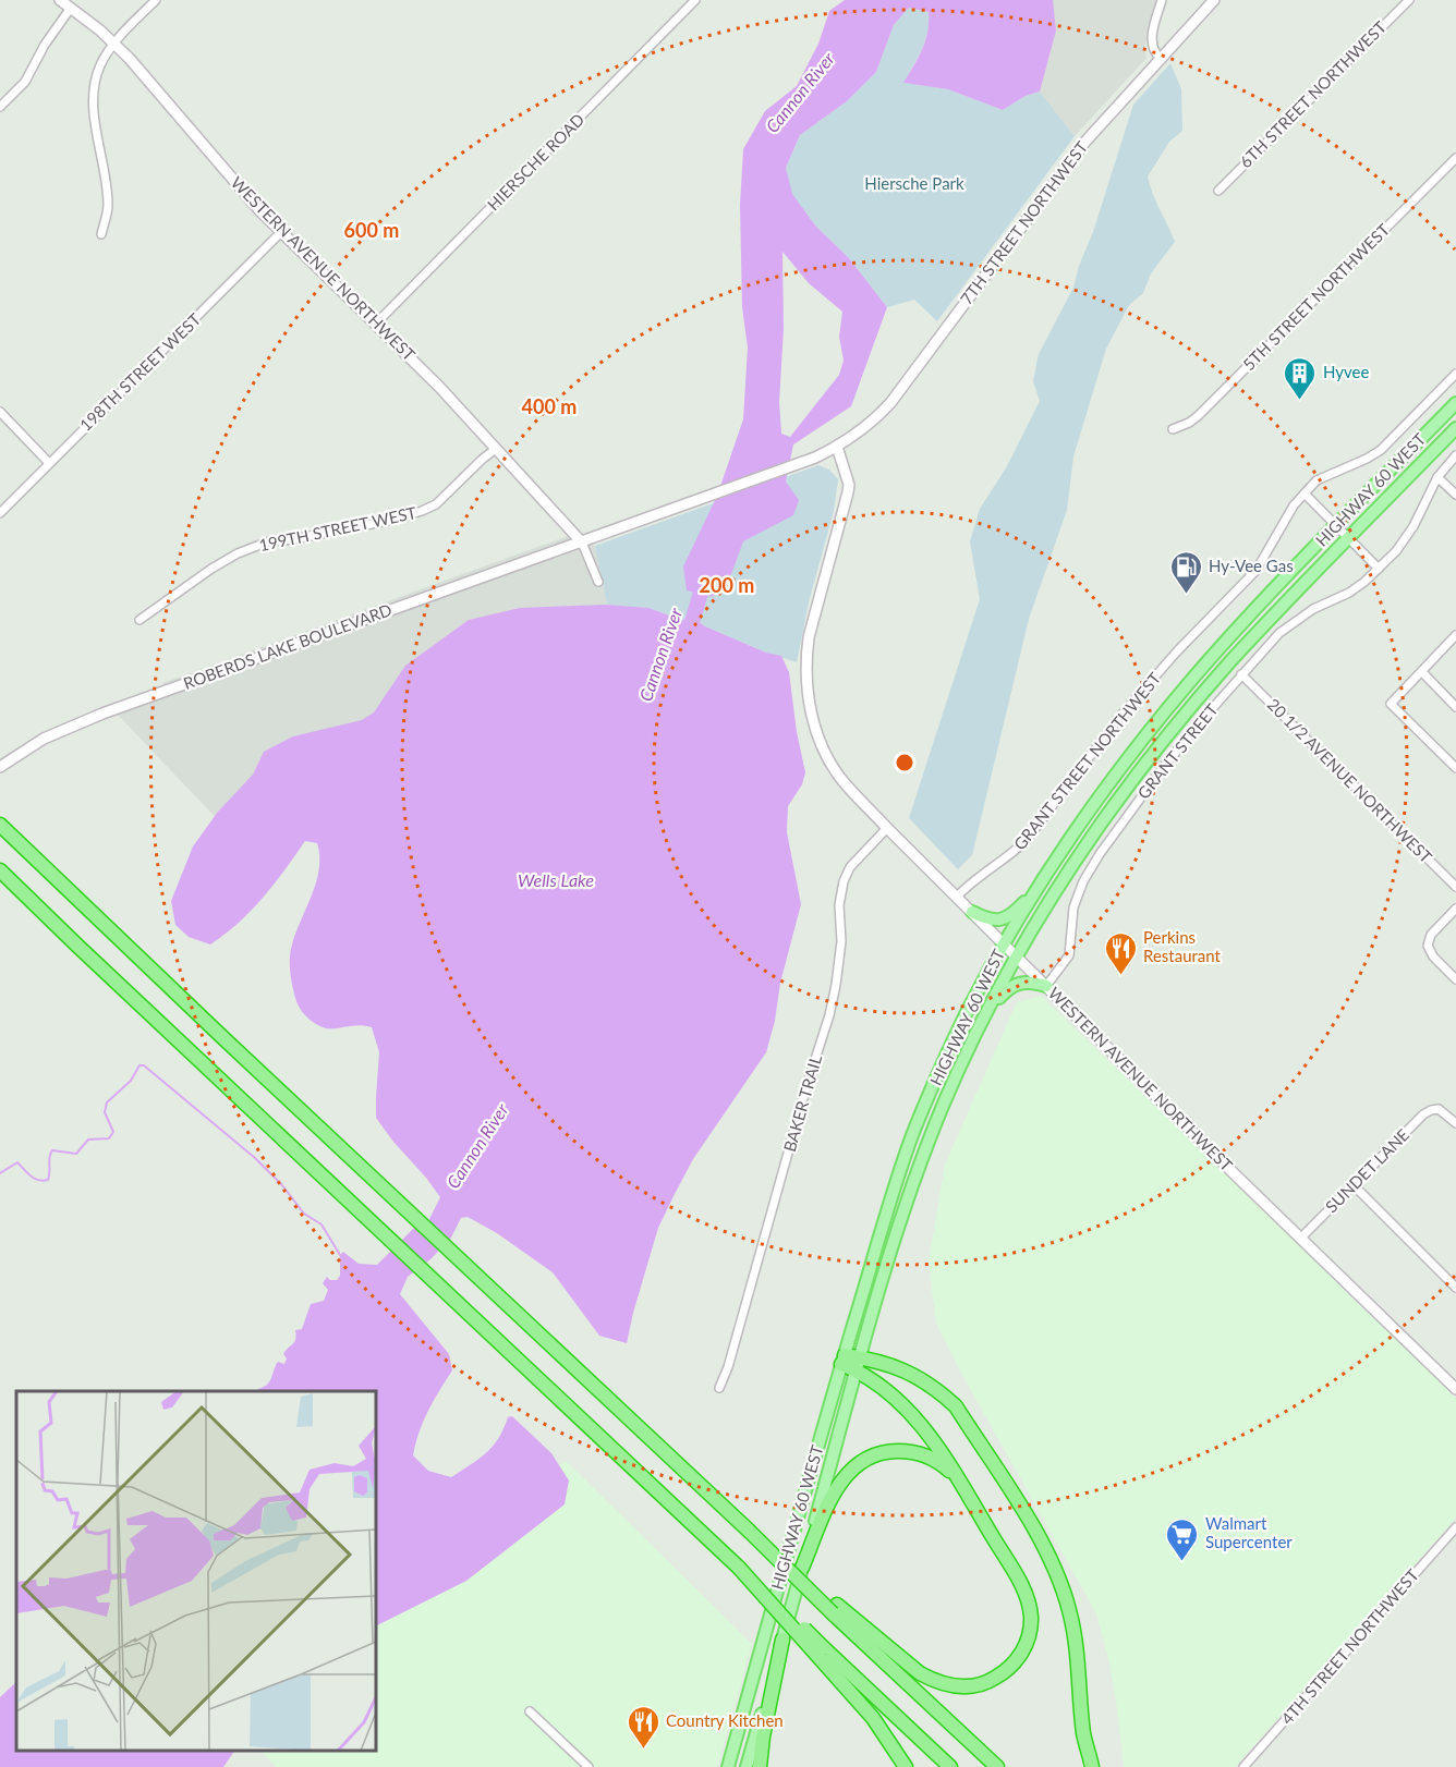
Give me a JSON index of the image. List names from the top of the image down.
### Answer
{
  "streets": {
    "main road": ["HIGHWAY 60 WEST"],
    "street": [
      "6TH STREET NORTHWEST",
      "HIERSCHE ROAD",
      "7TH STREET NORTHWEST",
      "WESTERN AVENUE NORTHWEST",
      "5TH STREET NORTHWEST",
      "198TH STREET WEST",
      "199TH STREET WEST",
      "ROBERDS LAKE BOULEVARD",
      "GRANT STREET",
      "GRANT STREET NORTHWEST",
      "20 1/2 AVENUE NORTHWEST",
      "BAKER TRAIL",
      "SUNDET LANE",
      "4TH STREET NORTHWEST"
    ]
  },
  "crossings": [
    ["HIERSCHE ROAD", "WESTERN AVENUE NORTHWEST"],
    ["7TH STREET NORTHWEST", "WESTERN AVENUE NORTHWEST"],
    ["7TH STREET NORTHWEST", "ROBERDS LAKE BOULEVARD"],
    ["WESTERN AVENUE NORTHWEST", "198TH STREET WEST"],
    ["WESTERN AVENUE NORTHWEST", "HIGHWAY 60 WEST"],
    ["WESTERN AVENUE NORTHWEST", "199TH STREET WEST"],
    ["WESTERN AVENUE NORTHWEST", "ROBERDS LAKE BOULEVARD"],
    ["WESTERN AVENUE NORTHWEST", "GRANT STREET"],
    ["WESTERN AVENUE NORTHWEST", "GRANT STREET NORTHWEST"],
    ["WESTERN AVENUE NORTHWEST", "BAKER TRAIL"],
    ["WESTERN AVENUE NORTHWEST", "SUNDET LANE"],
    ["GRANT STREET", "20 1/2 AVENUE NORTHWEST"]
  ],
  "water": ["Cannon River", "Wells Lake"],
  "parks": ["Hiersche Park"],
  "places": {
    "building": ["Hyvee"],
    "fuel station": ["Hy-Vee Gas"],
    "restaurant": ["Perkins Restaurant", "Country Kitchen"],
    "supermarket": ["Walmart Supercenter"]
  },
  "rings": ["600 m", "400 m", "200 m"]
}
